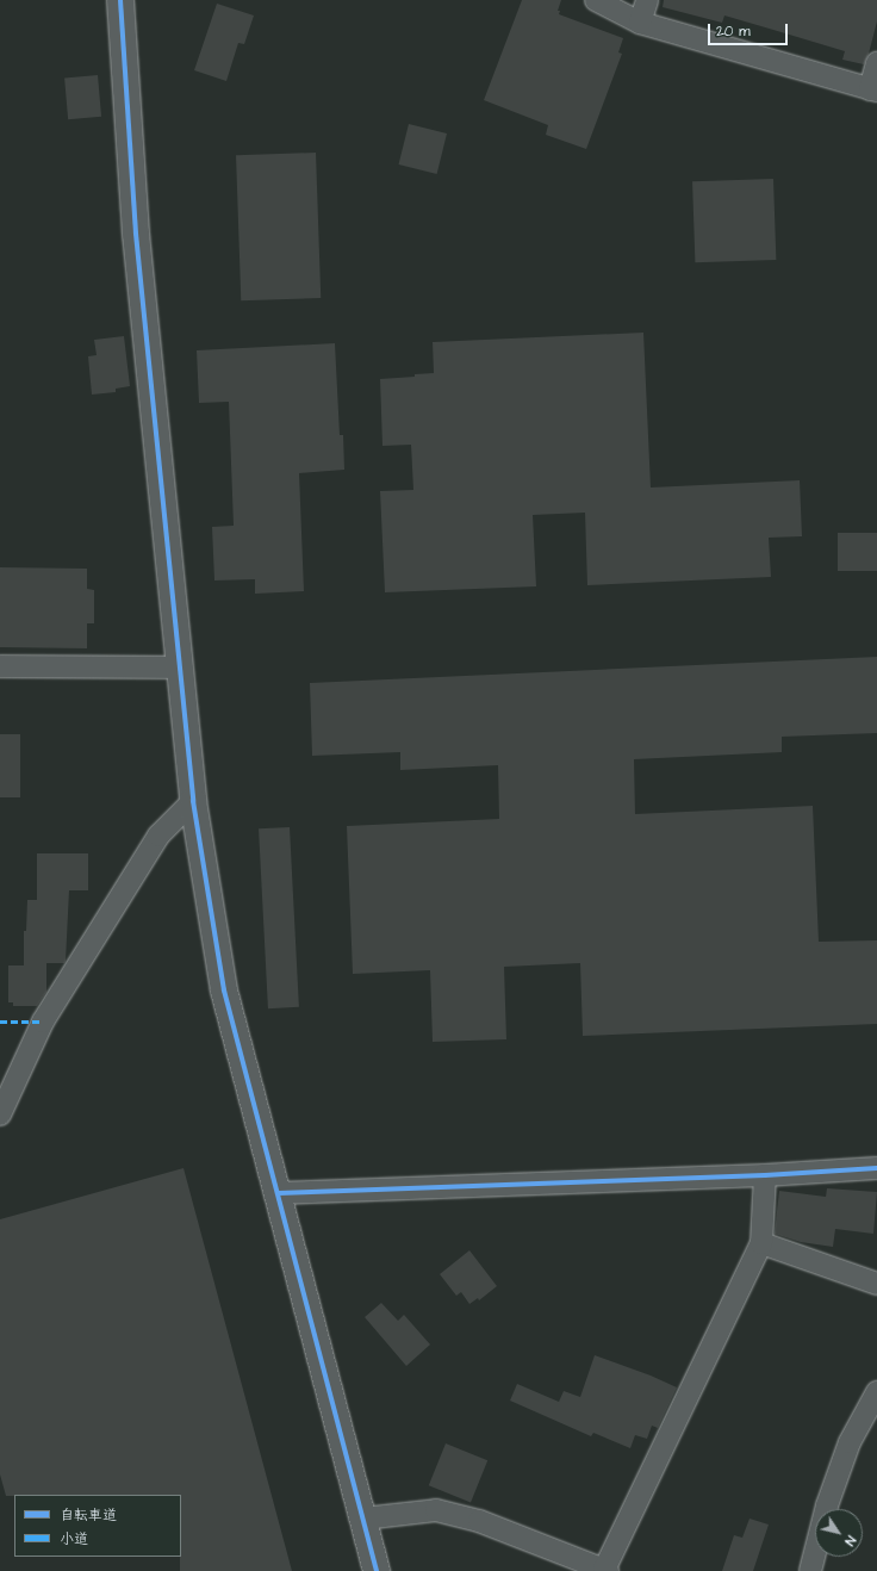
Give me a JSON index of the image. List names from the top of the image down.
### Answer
{
  "legend": ["自転車道", "小道"],
  "scale_bar": "20 m",
  "north": "bottom right"
}
